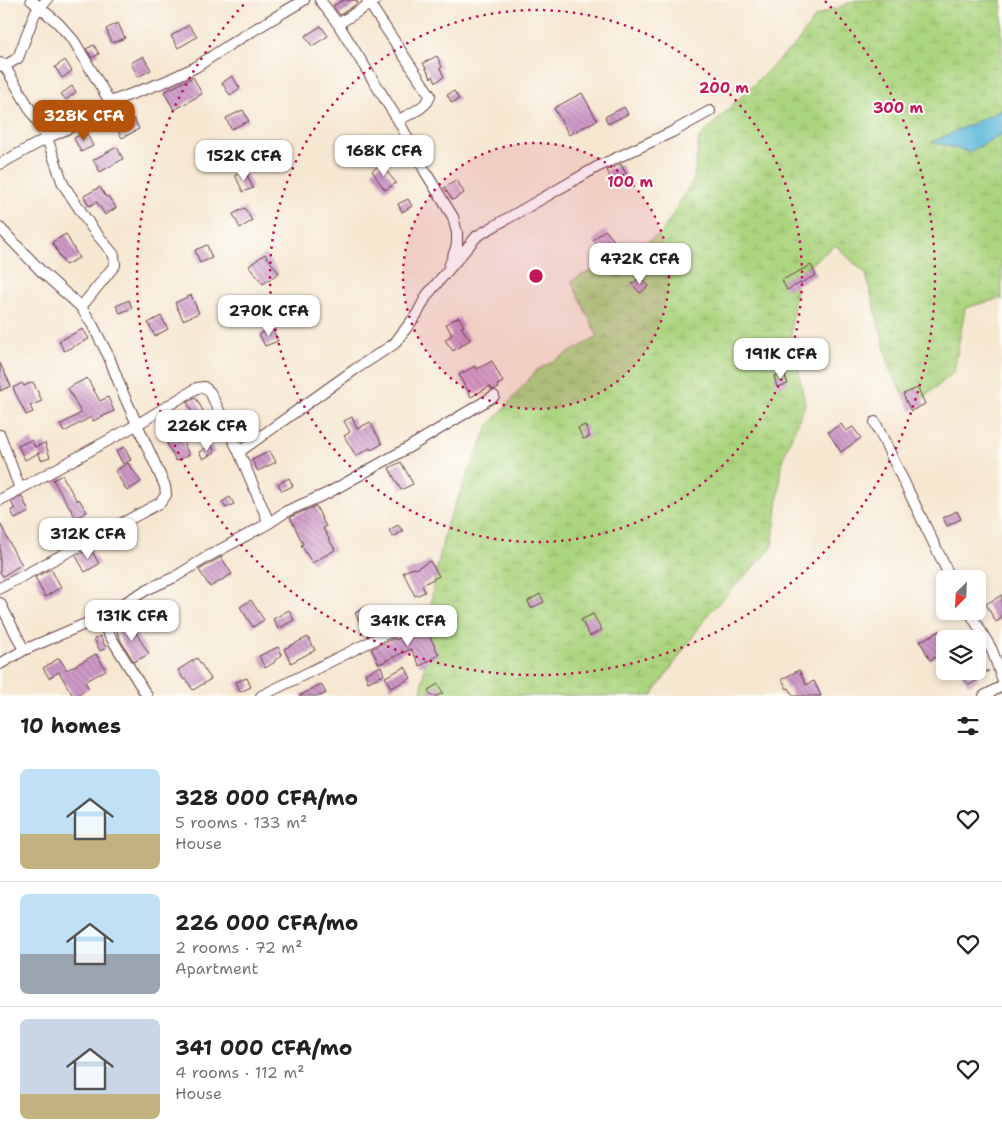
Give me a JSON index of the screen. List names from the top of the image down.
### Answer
{
  "north": "bottom left",
  "page": {
    "price": [
      "328K CFA",
      "168K CFA",
      "152K CFA",
      "472K CFA",
      "270K CFA",
      "191K CFA",
      "226K CFA",
      "312K CFA",
      "131K CFA",
      "341K CFA"
    ],
    "heading": "10 homes",
    "list": [
      {
        "name": "328 000 CFA/mo",
        "note": "5 rooms · 133 m² · House"
      },
      {
        "name": "226 000 CFA/mo",
        "note": "2 rooms · 72 m² · Apartment"
      },
      {
        "name": "341 000 CFA/mo",
        "note": "4 rooms · 112 m² · House"
      }
    ]
  },
  "rings": ["200 m", "300 m", "100 m"]
}
